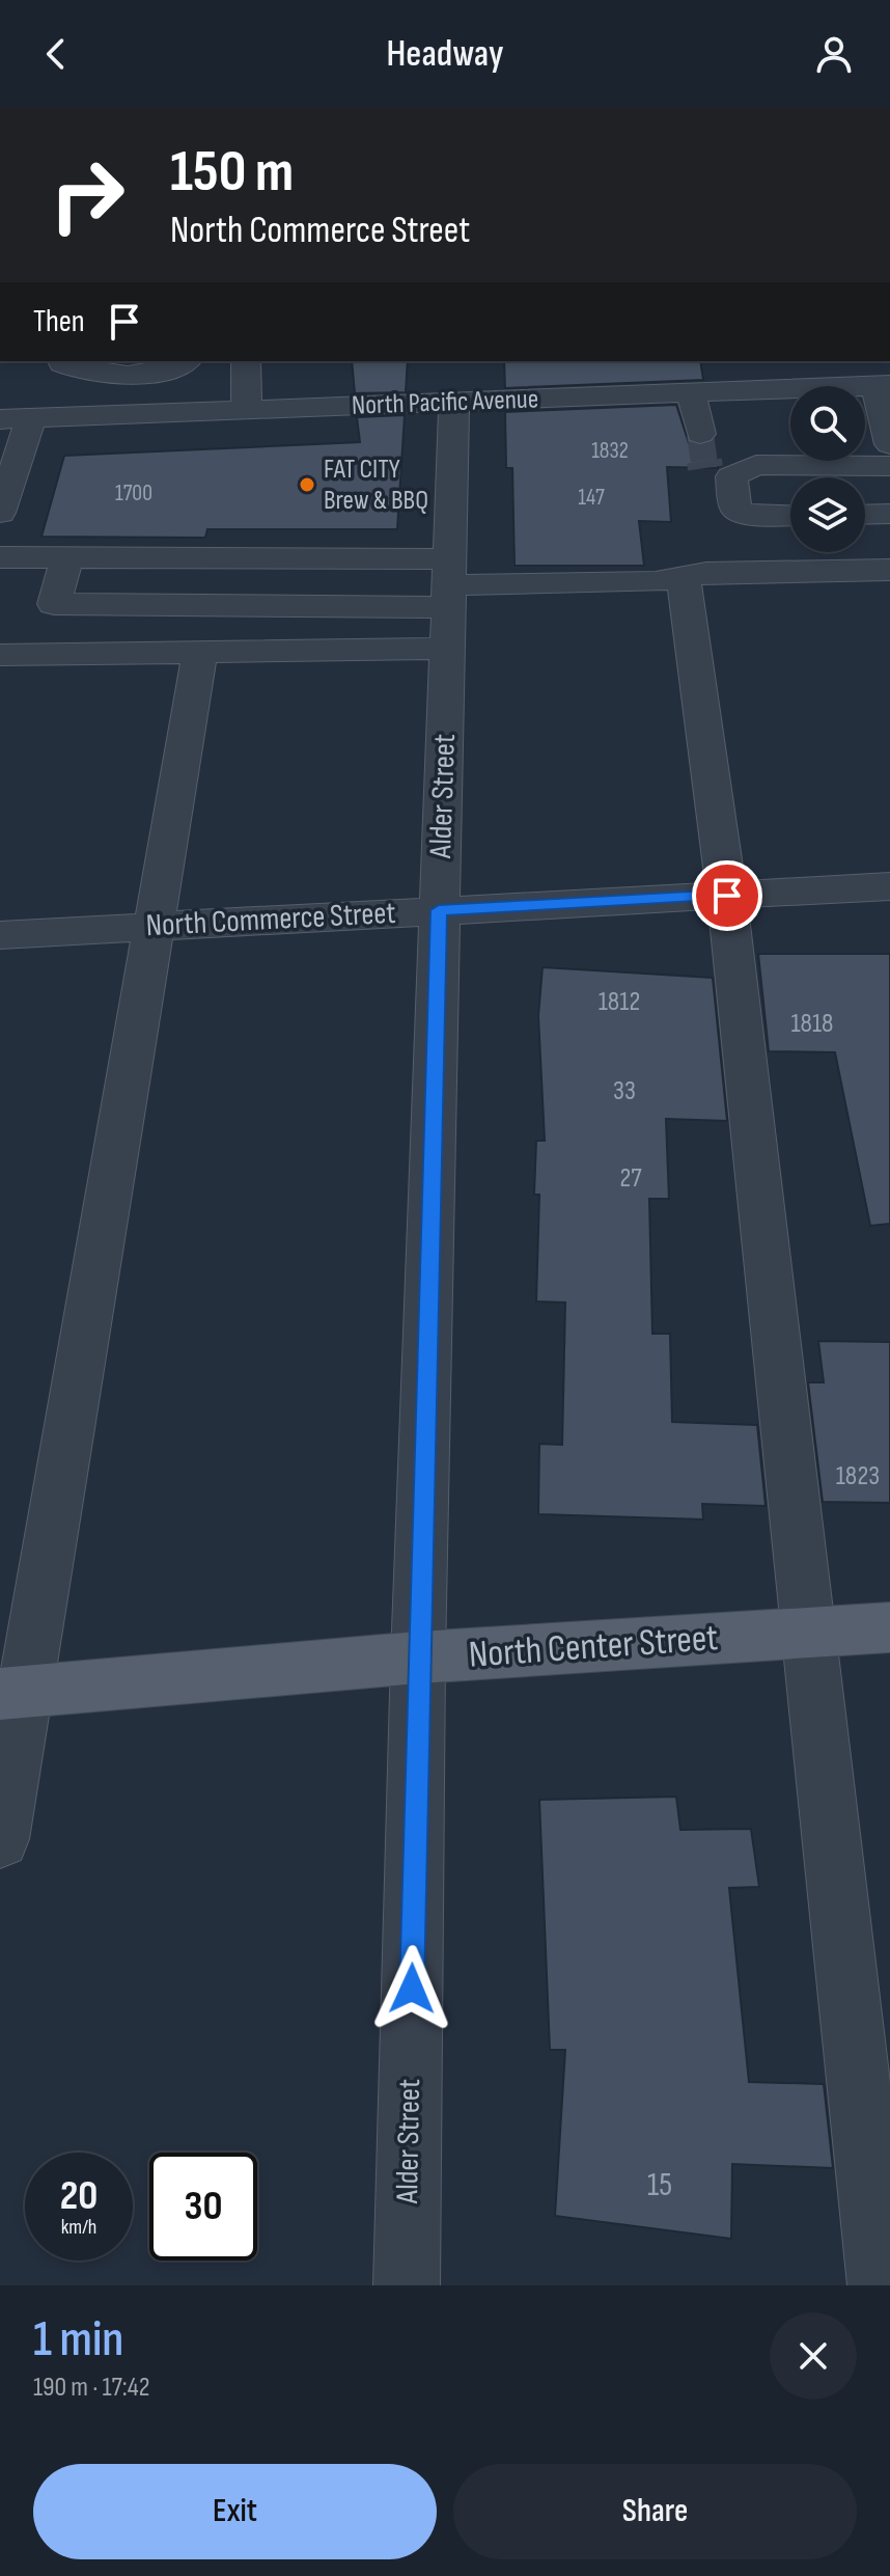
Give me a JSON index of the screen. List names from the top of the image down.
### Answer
{
  "streets": {
    "main road": ["North Center Street"],
    "street": ["North Pacific Avenue", "Alder Street", "North Commerce Street"]
  },
  "crossings": [
    ["North Pacific Avenue", "Alder Street"],
    ["Alder Street", "North Commerce Street"],
    ["Alder Street", "North Center Street"]
  ],
  "places": ["FAT CITY Brew & BBQ"],
  "house_numbers": [
    "1832",
    "1700",
    "147",
    "1812",
    "1818",
    "33",
    "27",
    "1823",
    "15"
  ],
  "page": {
    "header": "Headway",
    "turn": ["150 m", "North Commerce Street"],
    "then": "Then",
    "speed": "20 km/h",
    "limit": "30",
    "heading": ["1 min", "190 m · 17:42"],
    "buttons": ["Exit", "Share"]
  }
}
